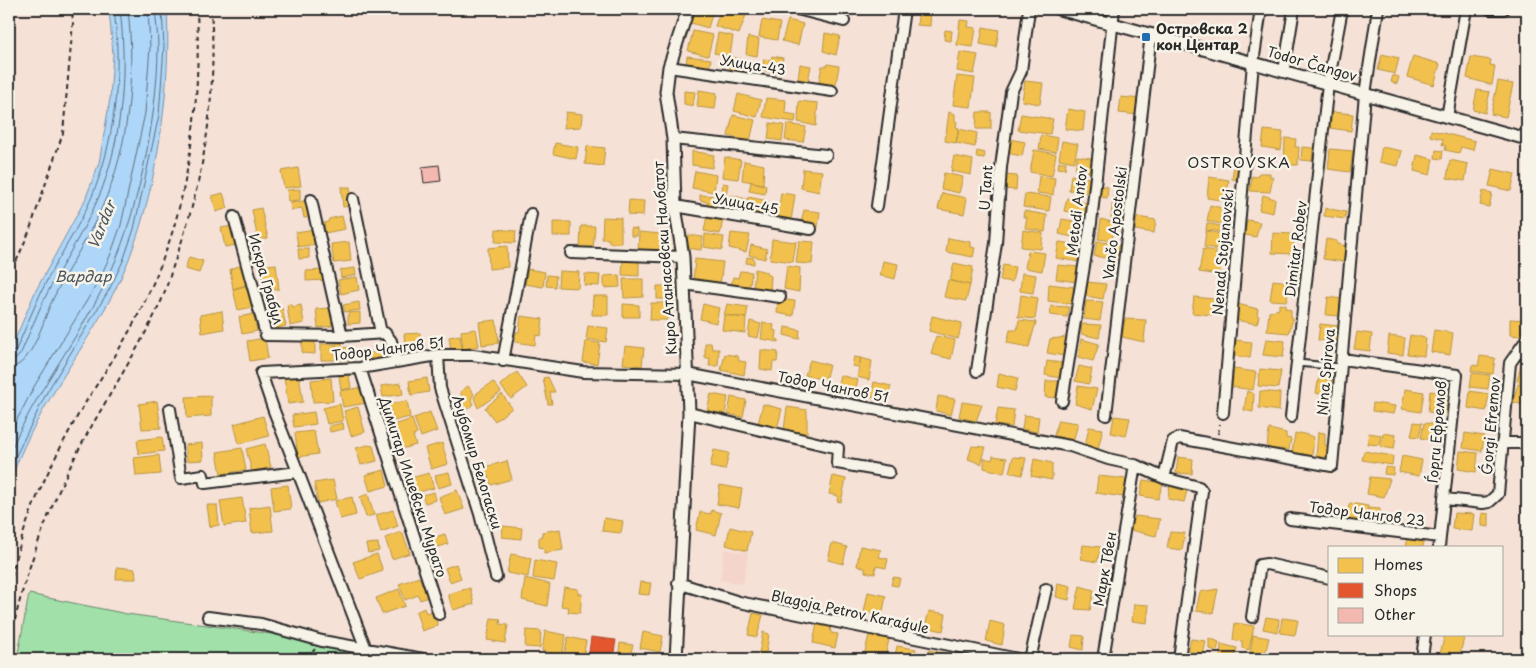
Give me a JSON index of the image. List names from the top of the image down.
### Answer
{
  "streets": {
    "street": [
      "Todor Čangov",
      "Улица-43",
      "U Tant",
      "Улица-45",
      "Metodi Antov",
      "Vančo Apostolski",
      "Dimitar Robev",
      "Nenad Stojanovski",
      "Киро Атанасовски Налбатот",
      "Искра Грабул",
      "Тодор Чангов 51",
      "Nina Spirova",
      "Ǵorgi Efremov",
      "Ѓорги Ефремов",
      "Љубомир Белогаски",
      "Димитар Илиевски Мурато",
      "Тодор Чангов 23",
      "Марк Твен",
      "Blagoja Petrov Karaǵule"
    ]
  },
  "crossings": [
    ["Todor Čangov", "Metodi Antov"],
    ["Todor Čangov", "Vančo Apostolski"],
    ["Todor Čangov", "Dimitar Robev"],
    ["Todor Čangov", "Nenad Stojanovski"],
    ["Todor Čangov", "Nina Spirova"],
    ["Улица-43", "Киро Атанасовски Налбатот"],
    ["Улица-45", "Киро Атанасовски Налбатот"],
    ["Киро Атанасовски Налбатот", "Тодор Чангов 51"],
    ["Киро Атанасовски Налбатот", "Blagoja Petrov Karaǵule"],
    ["Тодор Чангов 51", "Nina Spirova"],
    ["Тодор Чангов 51", "Љубомир Белогаски"],
    ["Тодор Чангов 51", "Димитар Илиевски Мурато"],
    ["Тодор Чангов 51", "Марк Твен"],
    ["Nina Spirova", "Ѓорги Ефремов"],
    ["Ǵorgi Efremov", "Ѓорги Ефремов"],
    ["Ѓорги Ефремов", "Тодор Чангов 23"]
  ],
  "districts": ["OSTROVSKA"],
  "water": ["Vardar", "Вардар"],
  "places": {
    "transit": ["Островска 2 кон Центар"]
  },
  "legend": ["Homes", "Shops", "Other"]
}
